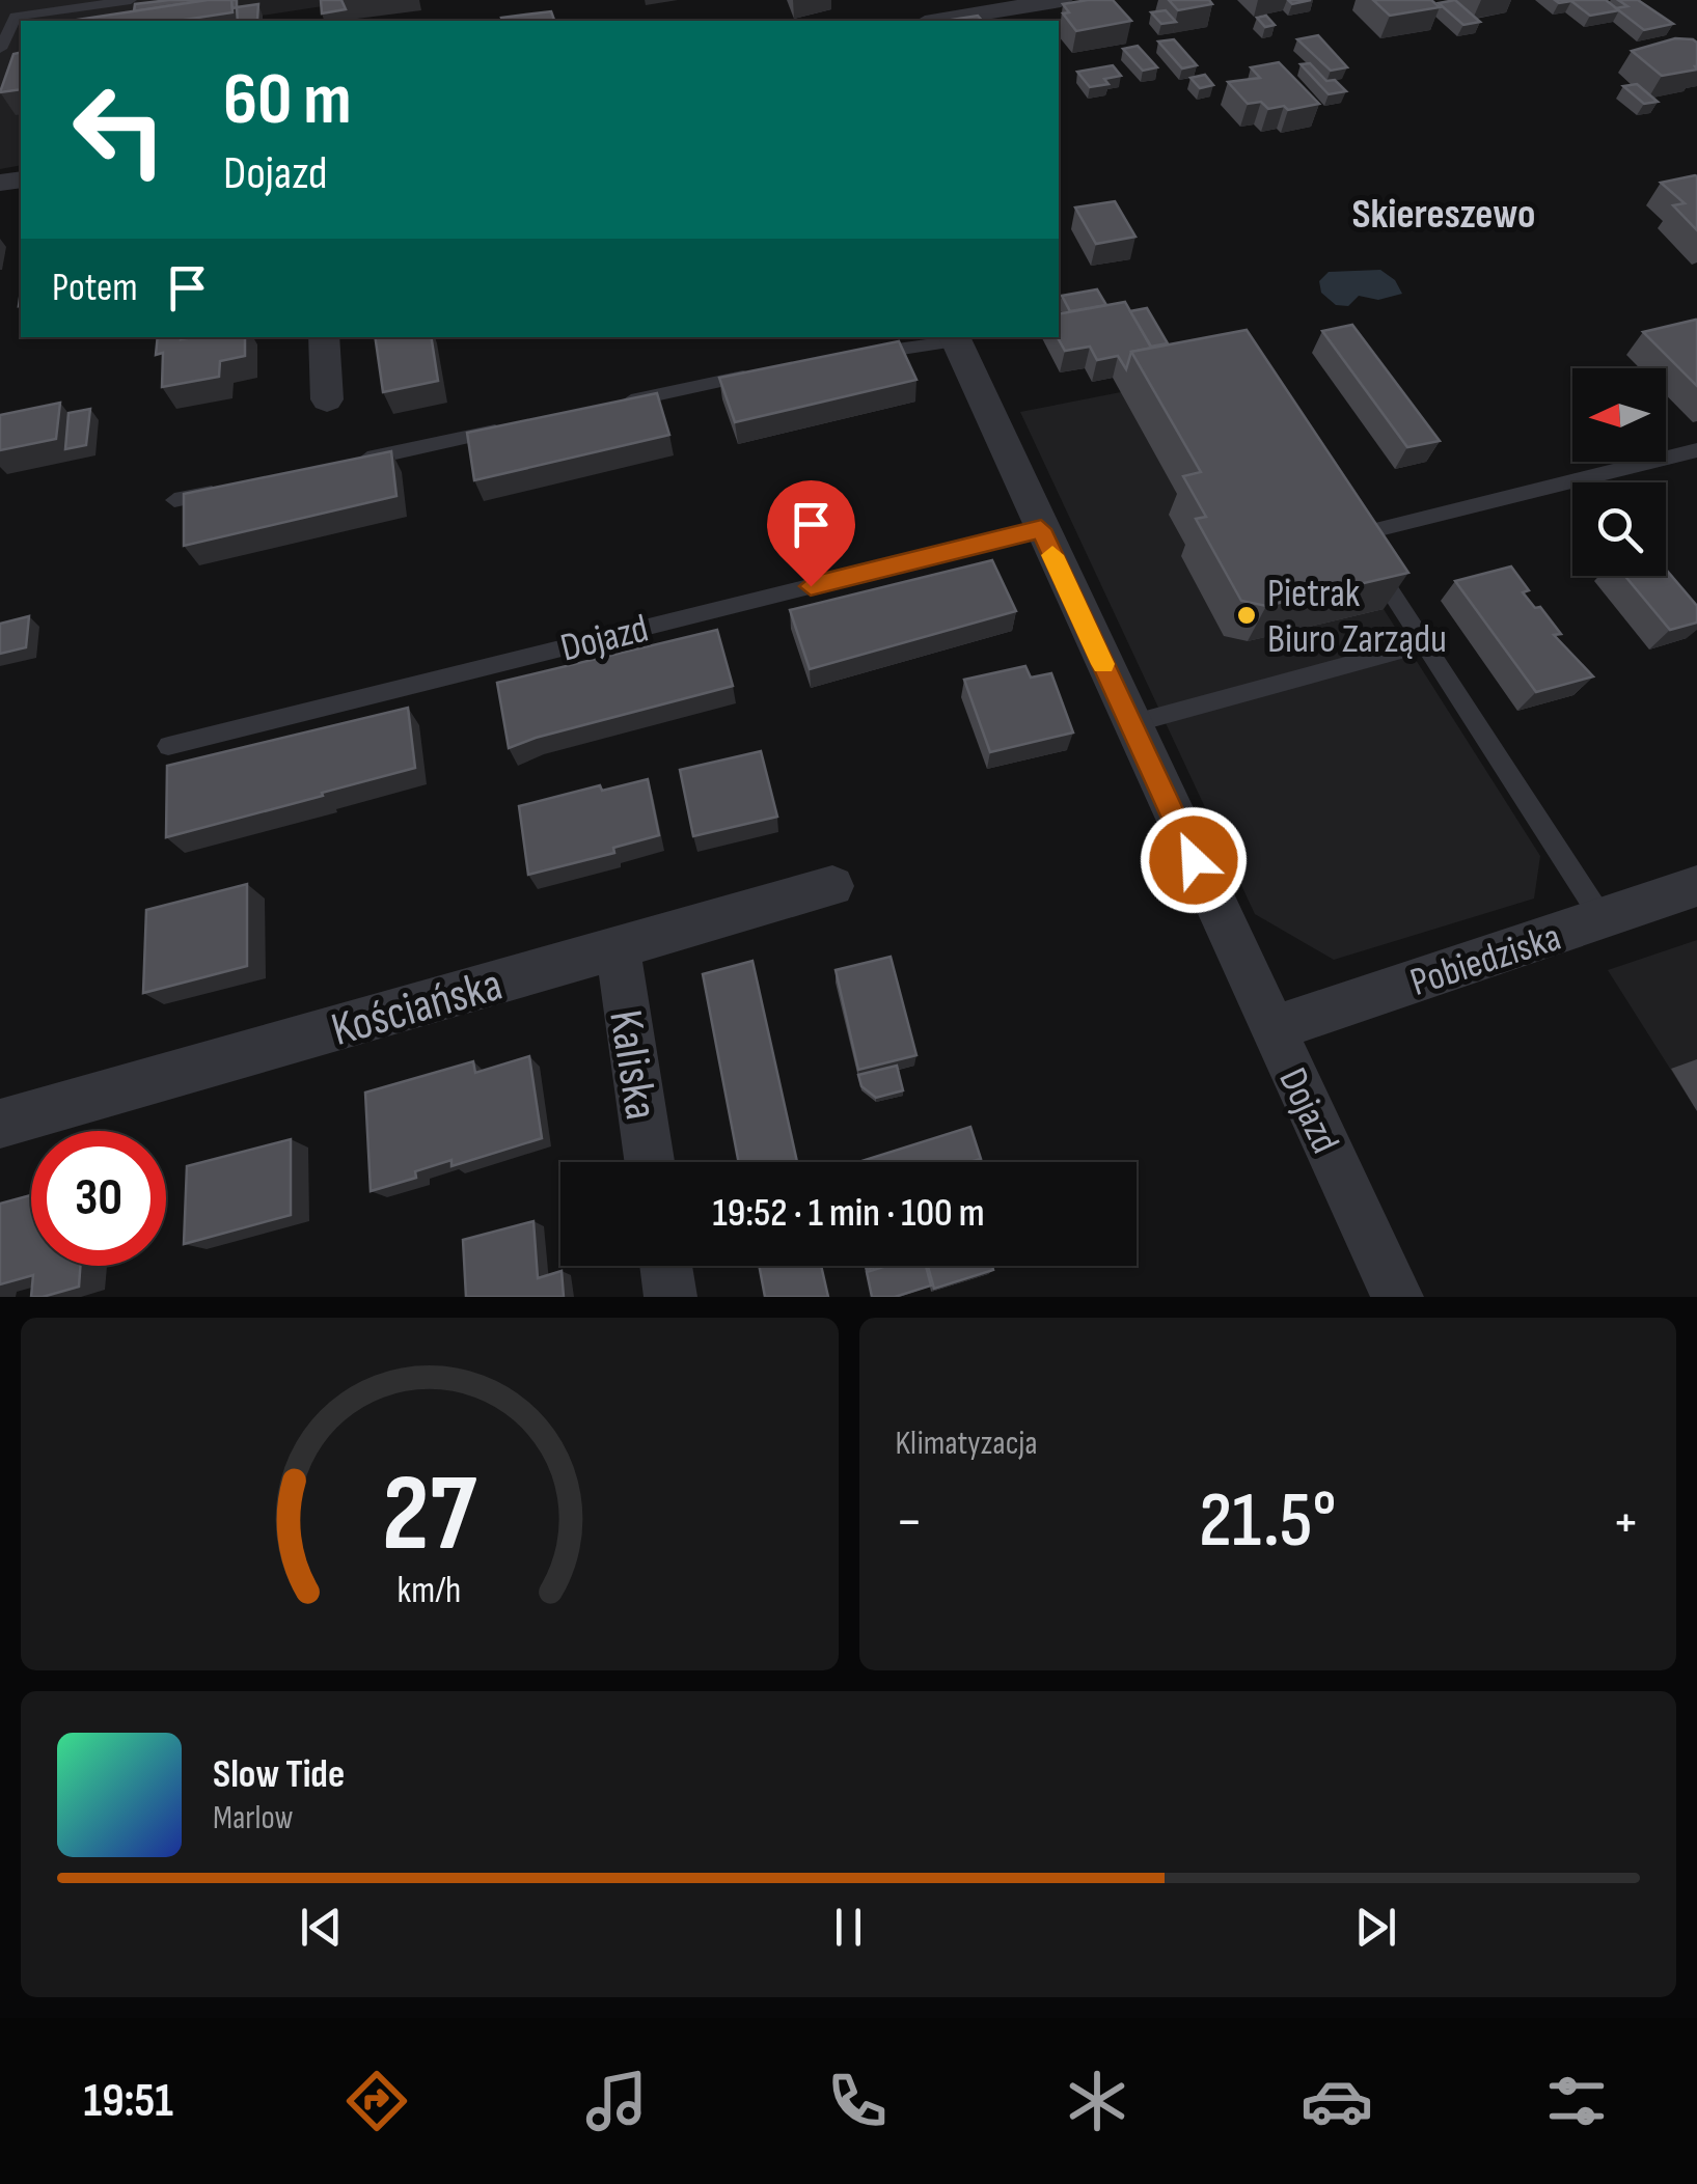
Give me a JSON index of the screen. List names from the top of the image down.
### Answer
{
  "streets": {
    "street": [
      "Dojazd",
      "Pobiedziska",
      "Kościańska",
      "Kaliska"
    ]
  },
  "crossings": [
    ["Dojazd", "Pobiedziska"],
    ["Kościańska", "Kaliska"]
  ],
  "districts": ["Skiereszewo"],
  "places": ["Pietrak Biuro Zarządu"],
  "north": "left",
  "page": {
    "turn": ["60 m", "Dojazd"],
    "then": "Potem",
    "limit": "30",
    "trip": "19:52 · 1 min · 100 m",
    "tile": "Klimatyzacja",
    "heat": ["−", "21.5°", "+"],
    "song": ["Slow Tide", "Marlow"],
    "tabs": "19:51",
    "gauge": ["27", "km/h"]
  }
}
